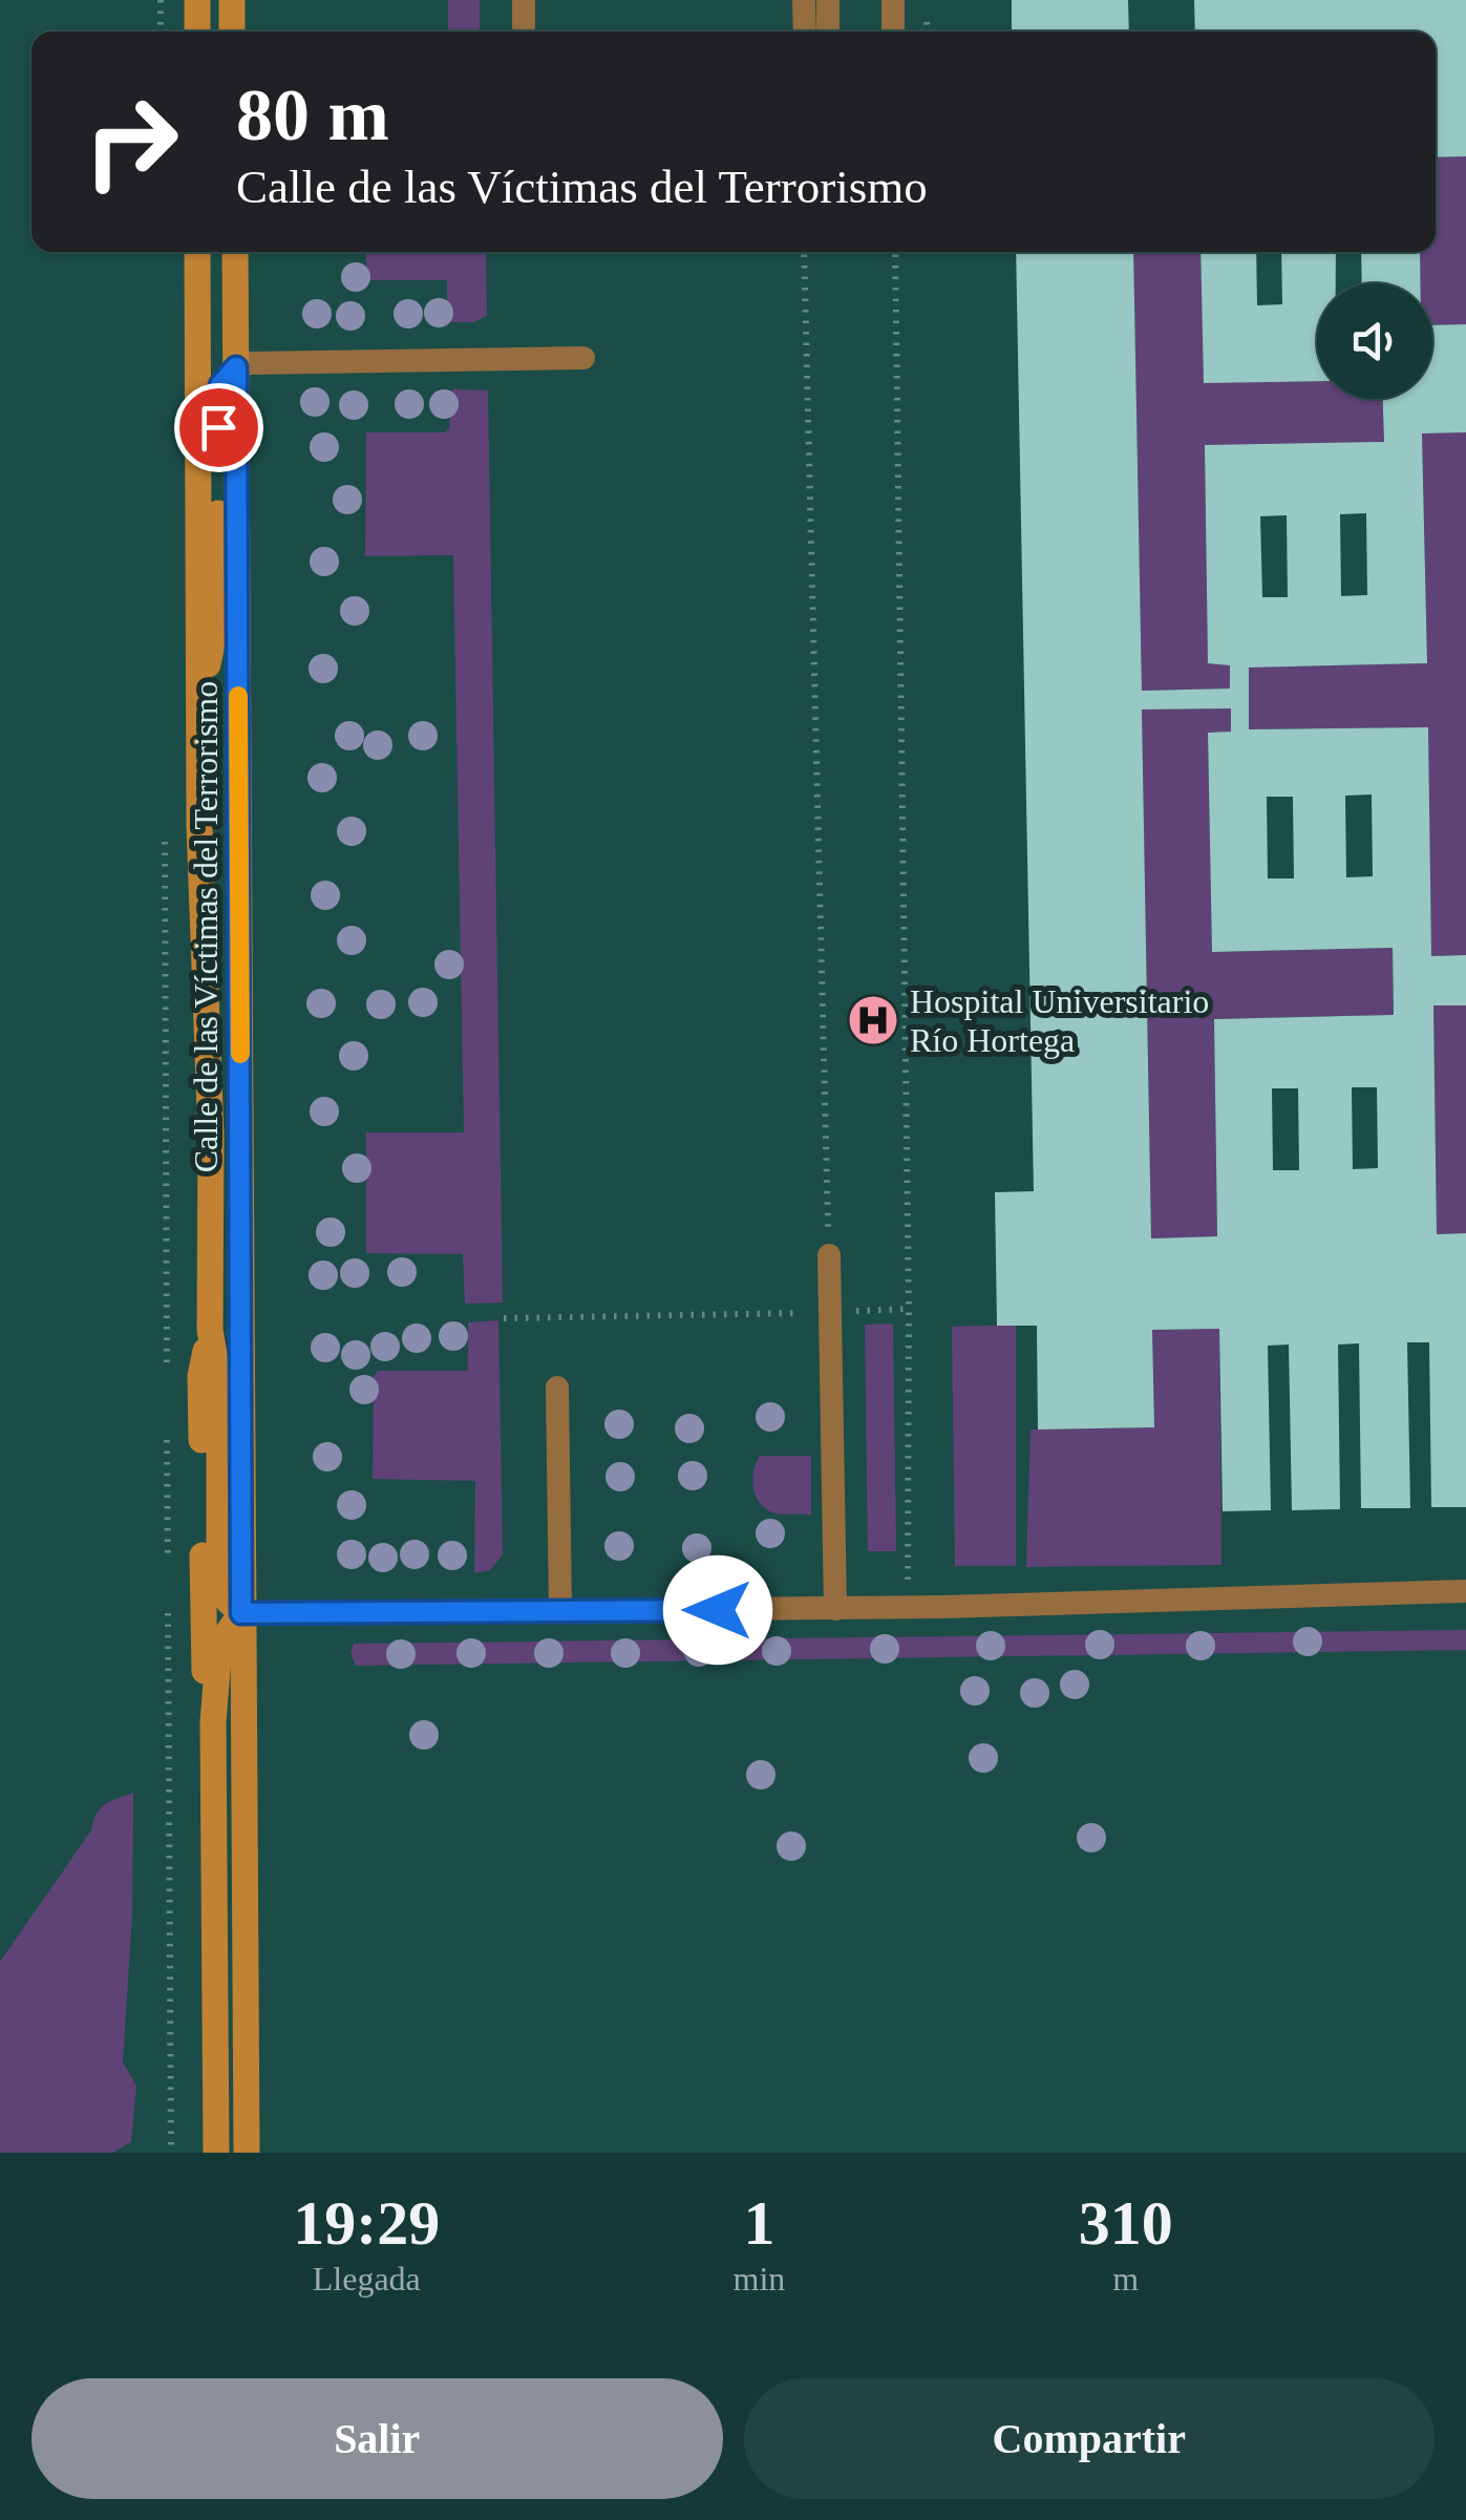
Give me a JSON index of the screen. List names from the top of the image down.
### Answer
{
  "streets": {
    "street": ["Calle de las Víctimas del Terrorismo"]
  },
  "places": {
    "hospital": ["Hospital Universitario Río Hortega"]
  },
  "page": {
    "turn": ["80 m", "Calle de las Víctimas del Terrorismo"],
    "eta": [
      "19:29",
      "Llegada",
      "1",
      "min",
      "310",
      "m"
    ],
    "buttons": ["Salir", "Compartir"]
  }
}
